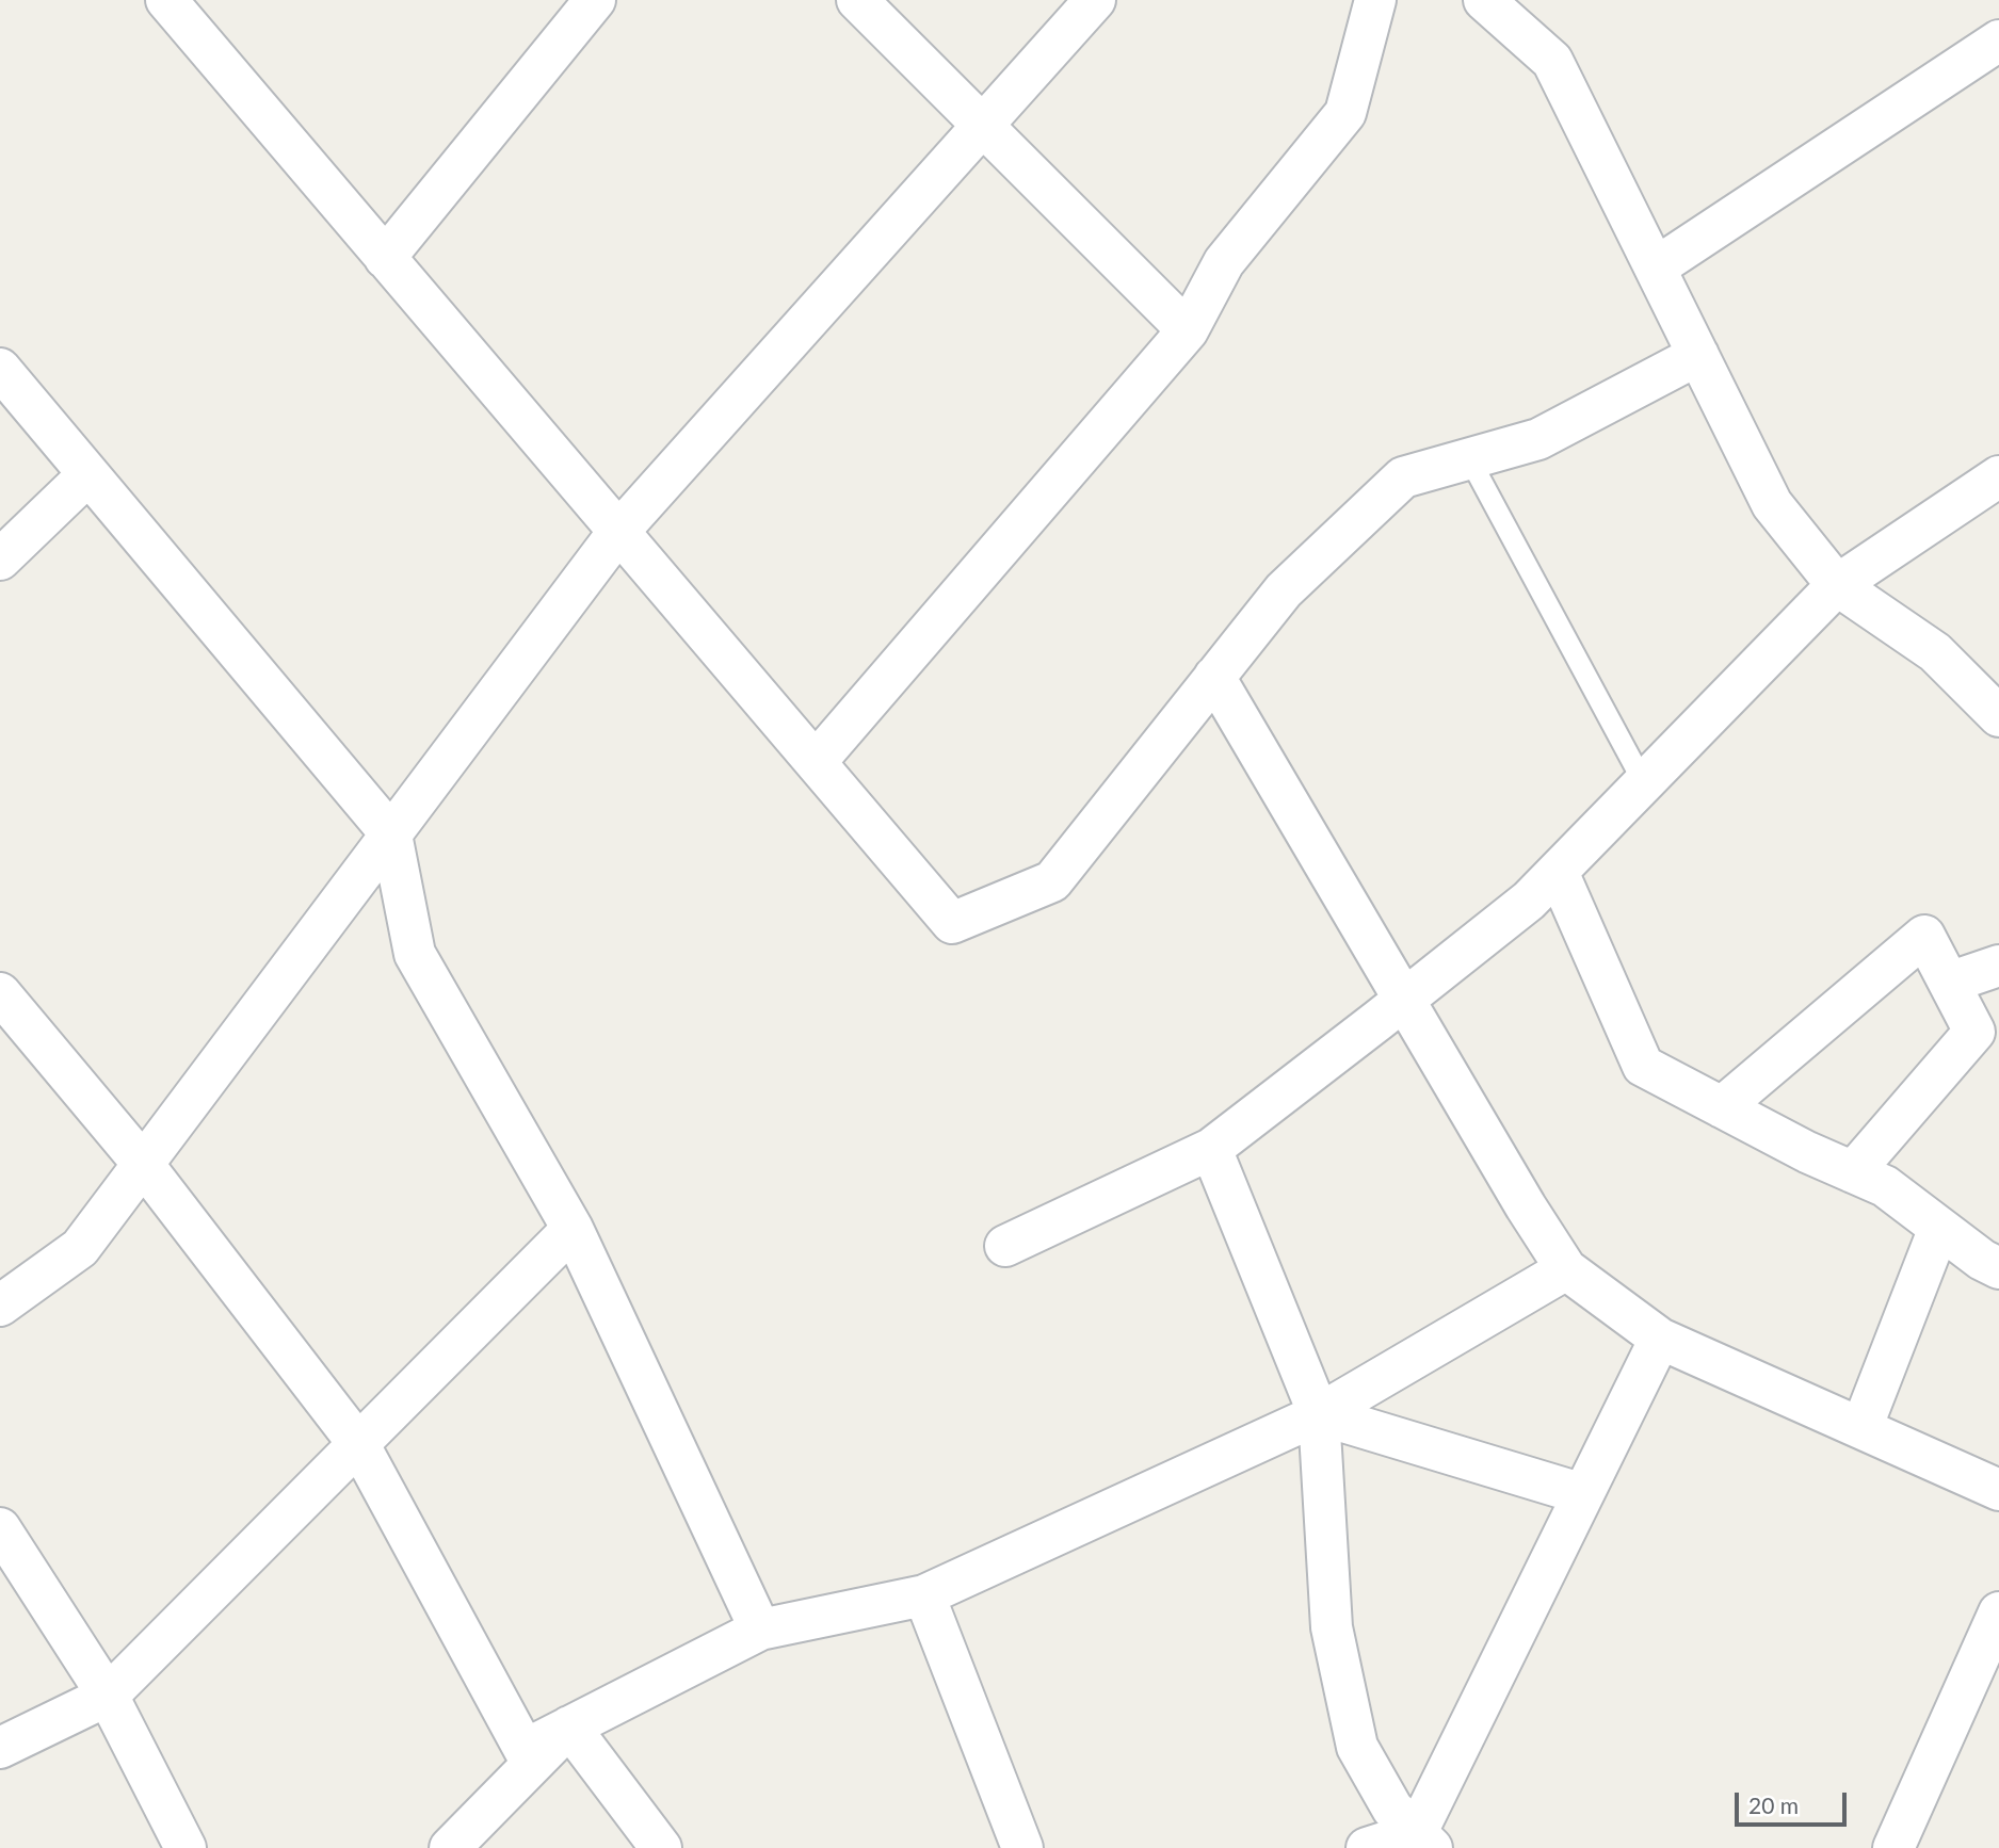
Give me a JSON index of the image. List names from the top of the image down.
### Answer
{
  "scale_bar": "20 m"
}
